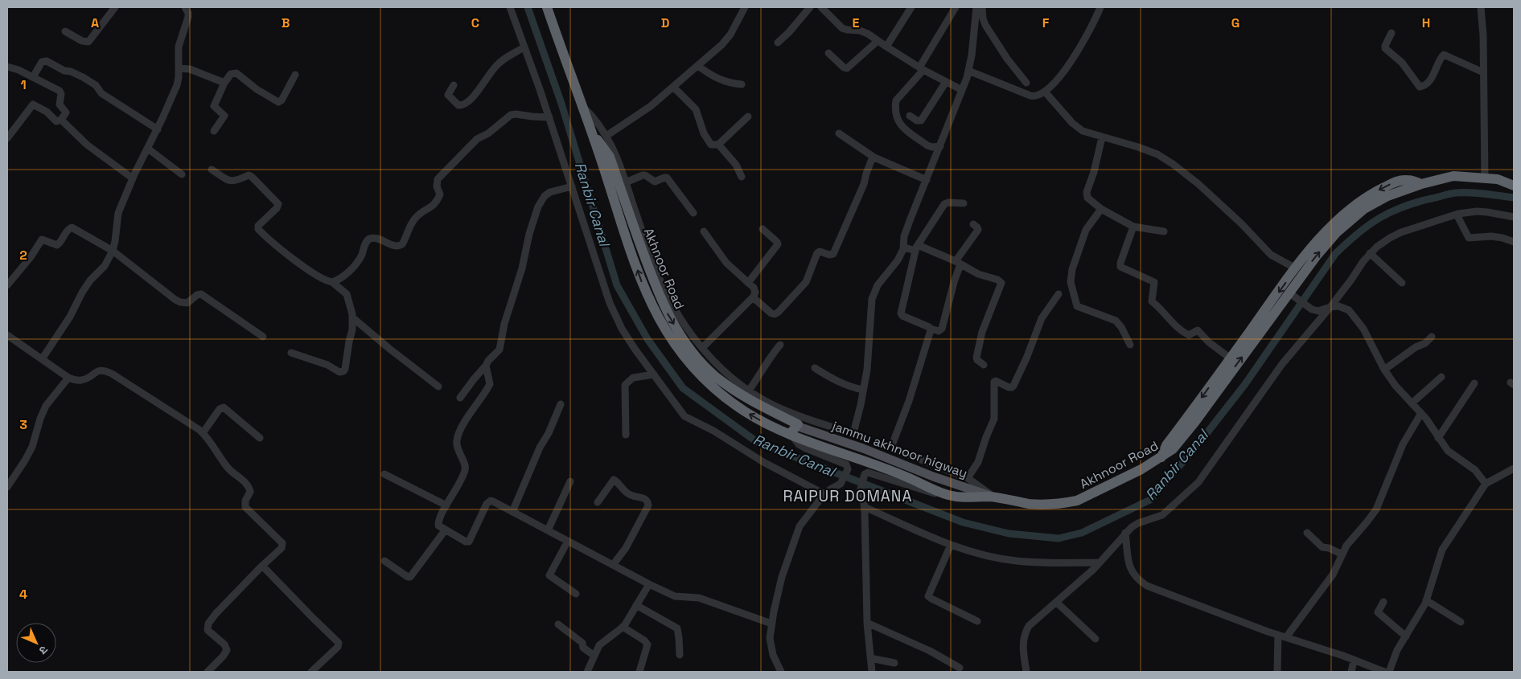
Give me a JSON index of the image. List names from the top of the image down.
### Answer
{
  "streets": {
    "highway": ["Akhnoor Road"],
    "main road": ["jammu akhnoor higway"]
  },
  "crossings": [
    ["Akhnoor Road", "jammu akhnoor higway"]
  ],
  "districts": ["RAIPUR DOMANA"],
  "water": ["Ranbir Canal"],
  "north": "bottom right",
  "grid": {
    "columns": [
      "A",
      "B",
      "C",
      "D",
      "E",
      "F",
      "G",
      "H"
    ],
    "rows": [
      "1",
      "2",
      "3",
      "4"
    ]
  }
}
